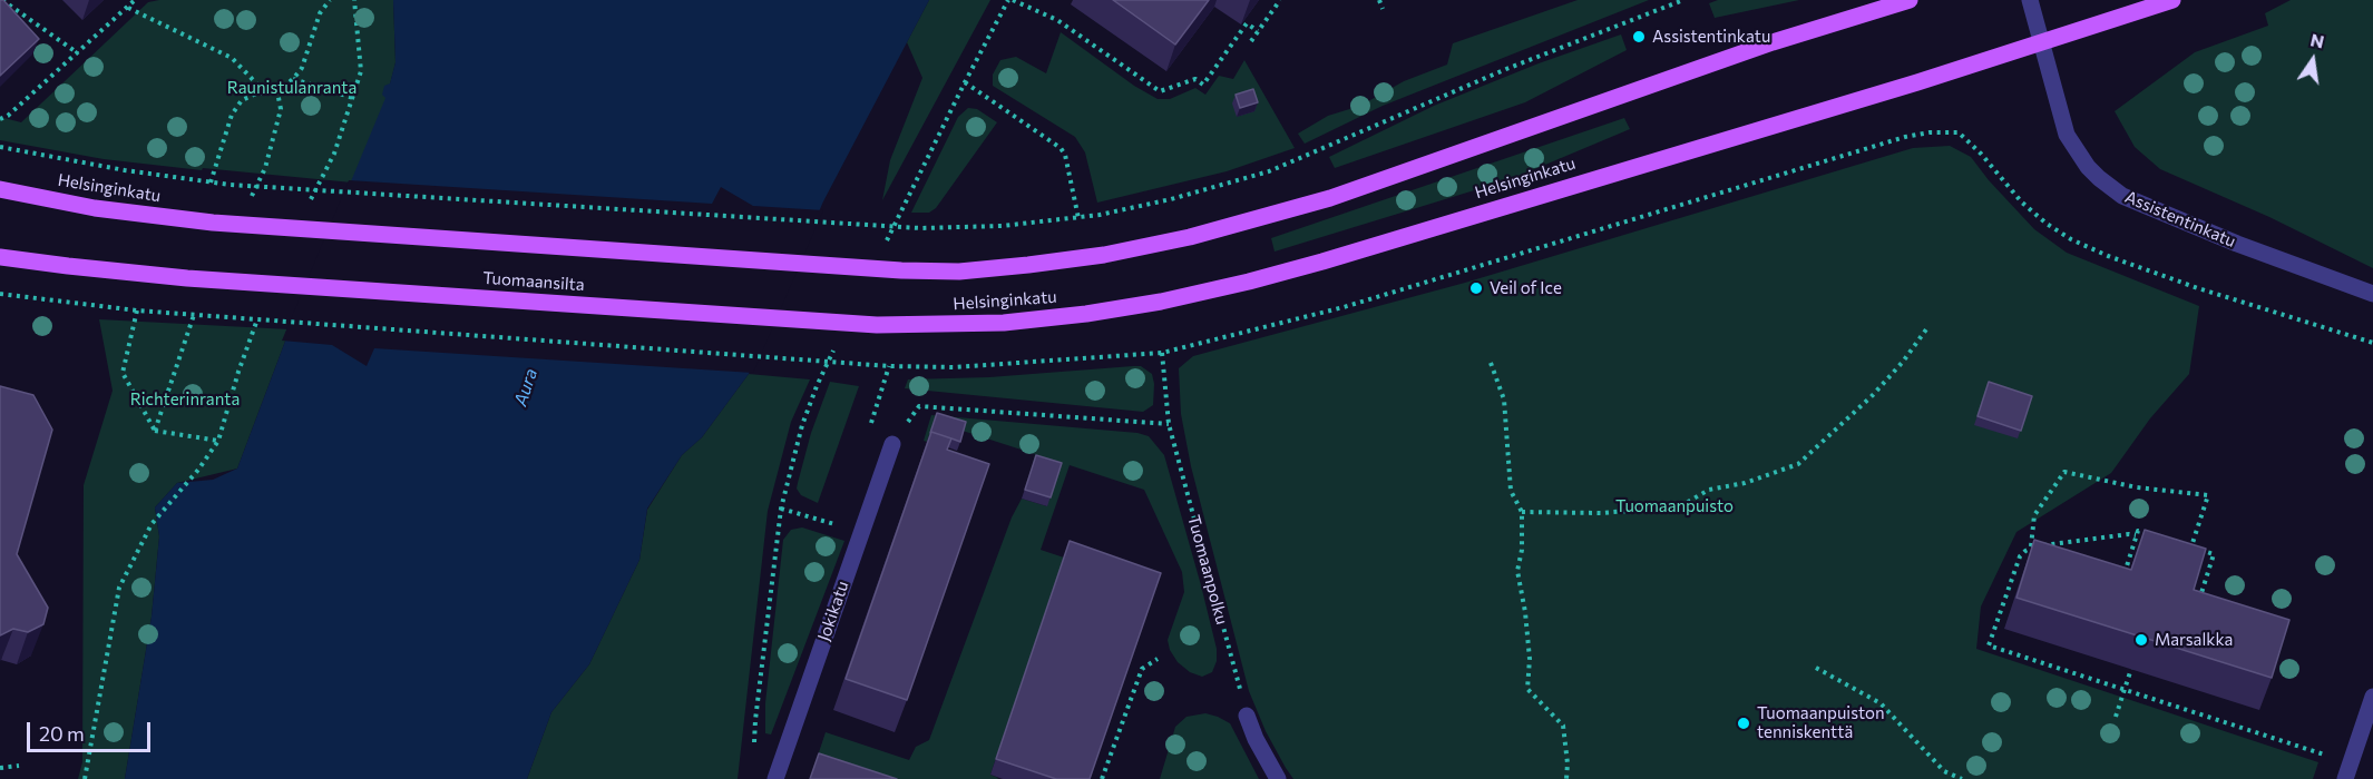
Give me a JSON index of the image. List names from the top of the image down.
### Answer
{
  "streets": {
    "main road": ["Helsinginkatu", "Tuomaansilta"],
    "street": ["Assistentinkatu", "Jokikatu"],
    "path": ["Tuomaanpolku"]
  },
  "crossings": [
    ["Helsinginkatu", "Assistentinkatu"],
    ["Helsinginkatu", "Tuomaansilta"]
  ],
  "water": ["Aura"],
  "parks": ["Raunistulanranta", "Richterinranta", "Tuomaanpuisto"],
  "places": [
    "Assistentinkatu",
    "Veil of Ice",
    "Marsalkka",
    "Tuomaanpuiston tenniskenttä"
  ],
  "scale_bar": "20 m",
  "north": "top"
}
